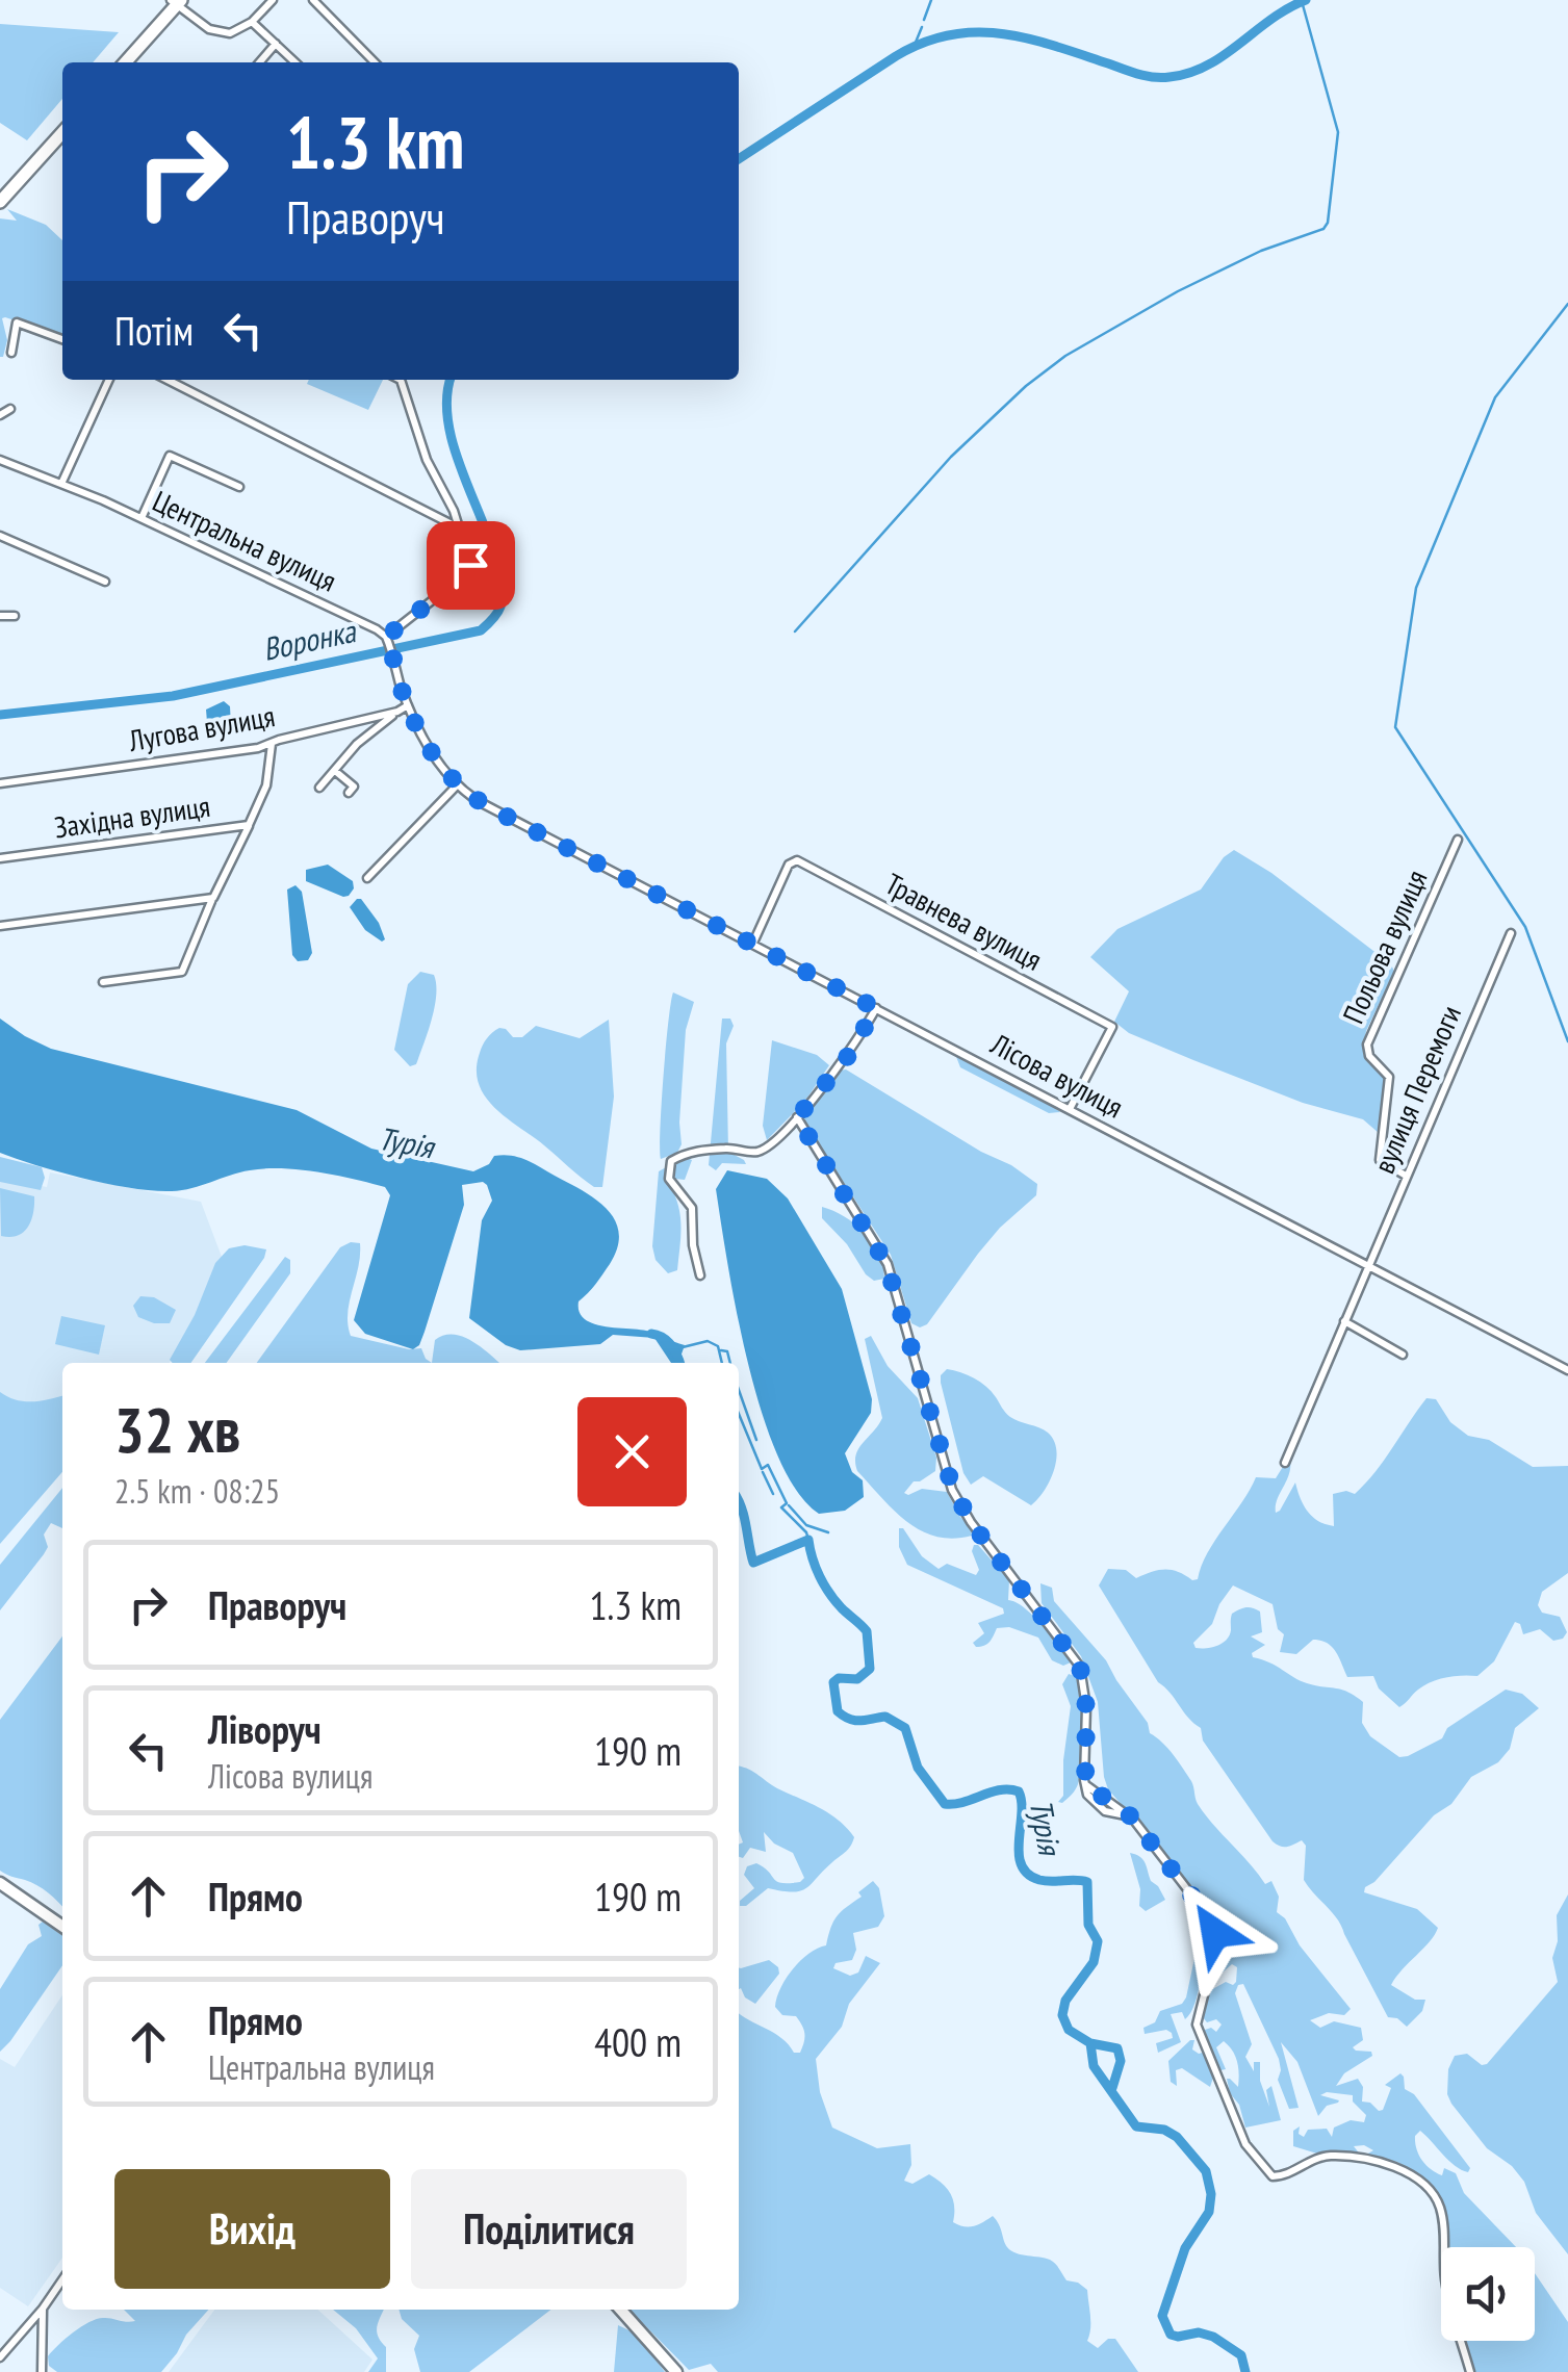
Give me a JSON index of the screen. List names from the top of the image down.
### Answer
{
  "streets": {
    "street": [
      "Центральна вулиця",
      "Лугова вулиця",
      "Західна вулиця",
      "Травнева вулиця",
      "Польова вулиця",
      "Лісова вулиця",
      "вулиця Перемоги"
    ]
  },
  "crossings": [
    ["Лугова вулиця", "Західна вулиця"],
    ["Травнева вулиця", "Лісова вулиця"],
    ["Польова вулиця", "вулиця Перемоги"],
    ["Лісова вулиця", "вулиця Перемоги"]
  ],
  "water": ["Воронка", "Турія"],
  "page": {
    "turn": ["1.3 km", "Праворуч"],
    "then": "Потім",
    "heading": ["32 хв", "2.5 km · 08:25"],
    "list": [
      {
        "name": "Праворуч",
        "value": "1.3 km"
      },
      {
        "name": "Ліворуч",
        "note": "Лісова вулиця",
        "value": "190 m"
      },
      {
        "name": "Прямо",
        "value": "190 m"
      },
      {
        "name": "Прямо",
        "note": "Центральна вулиця",
        "value": "400 m"
      }
    ],
    "buttons": ["Вихід", "Поділитися"]
  }
}
